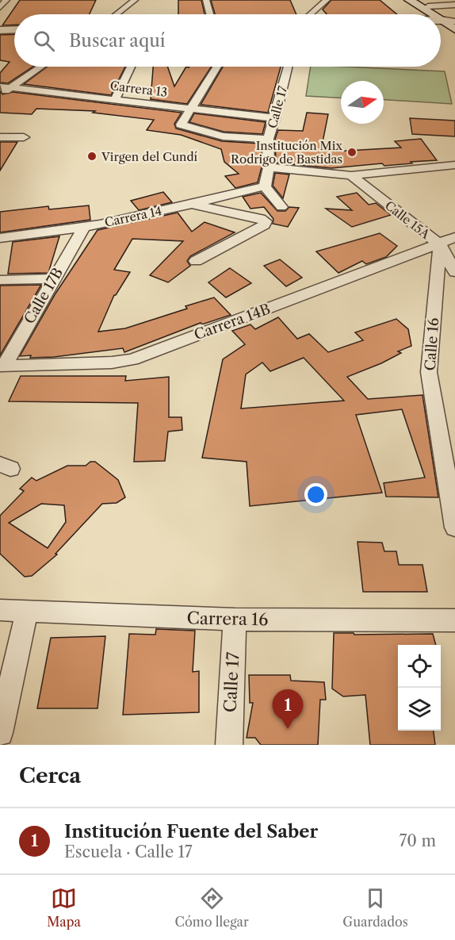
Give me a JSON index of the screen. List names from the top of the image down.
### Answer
{
  "streets": {
    "street": [
      "Carrera 13",
      "Calle 17",
      "Carrera 14",
      "Calle 15A",
      "Calle 17B",
      "Carrera 14B",
      "Calle 16",
      "Carrera 16"
    ]
  },
  "crossings": [
    ["Carrera 13", "Calle 17"],
    ["Calle 17", "Carrera 14"],
    ["Calle 17", "Carrera 16"],
    ["Carrera 14", "Calle 17B"],
    ["Calle 15A", "Carrera 14B"],
    ["Calle 15A", "Calle 16"],
    ["Calle 17B", "Carrera 14B"],
    ["Carrera 14B", "Calle 16"]
  ],
  "places": ["Institución Mix Rodrigo de Bastidas", "Virgen del Cundí"],
  "north": "right",
  "page": {
    "search": "Buscar aquí",
    "pins": "1",
    "heading": "Cerca",
    "list": [
      {
        "mark": "1",
        "name": "Institución Fuente del Saber",
        "note": "Escuela · Calle 17",
        "value": "70 m"
      }
    ],
    "nav": ["Mapa", "Cómo llegar", "Guardados"]
  }
}
